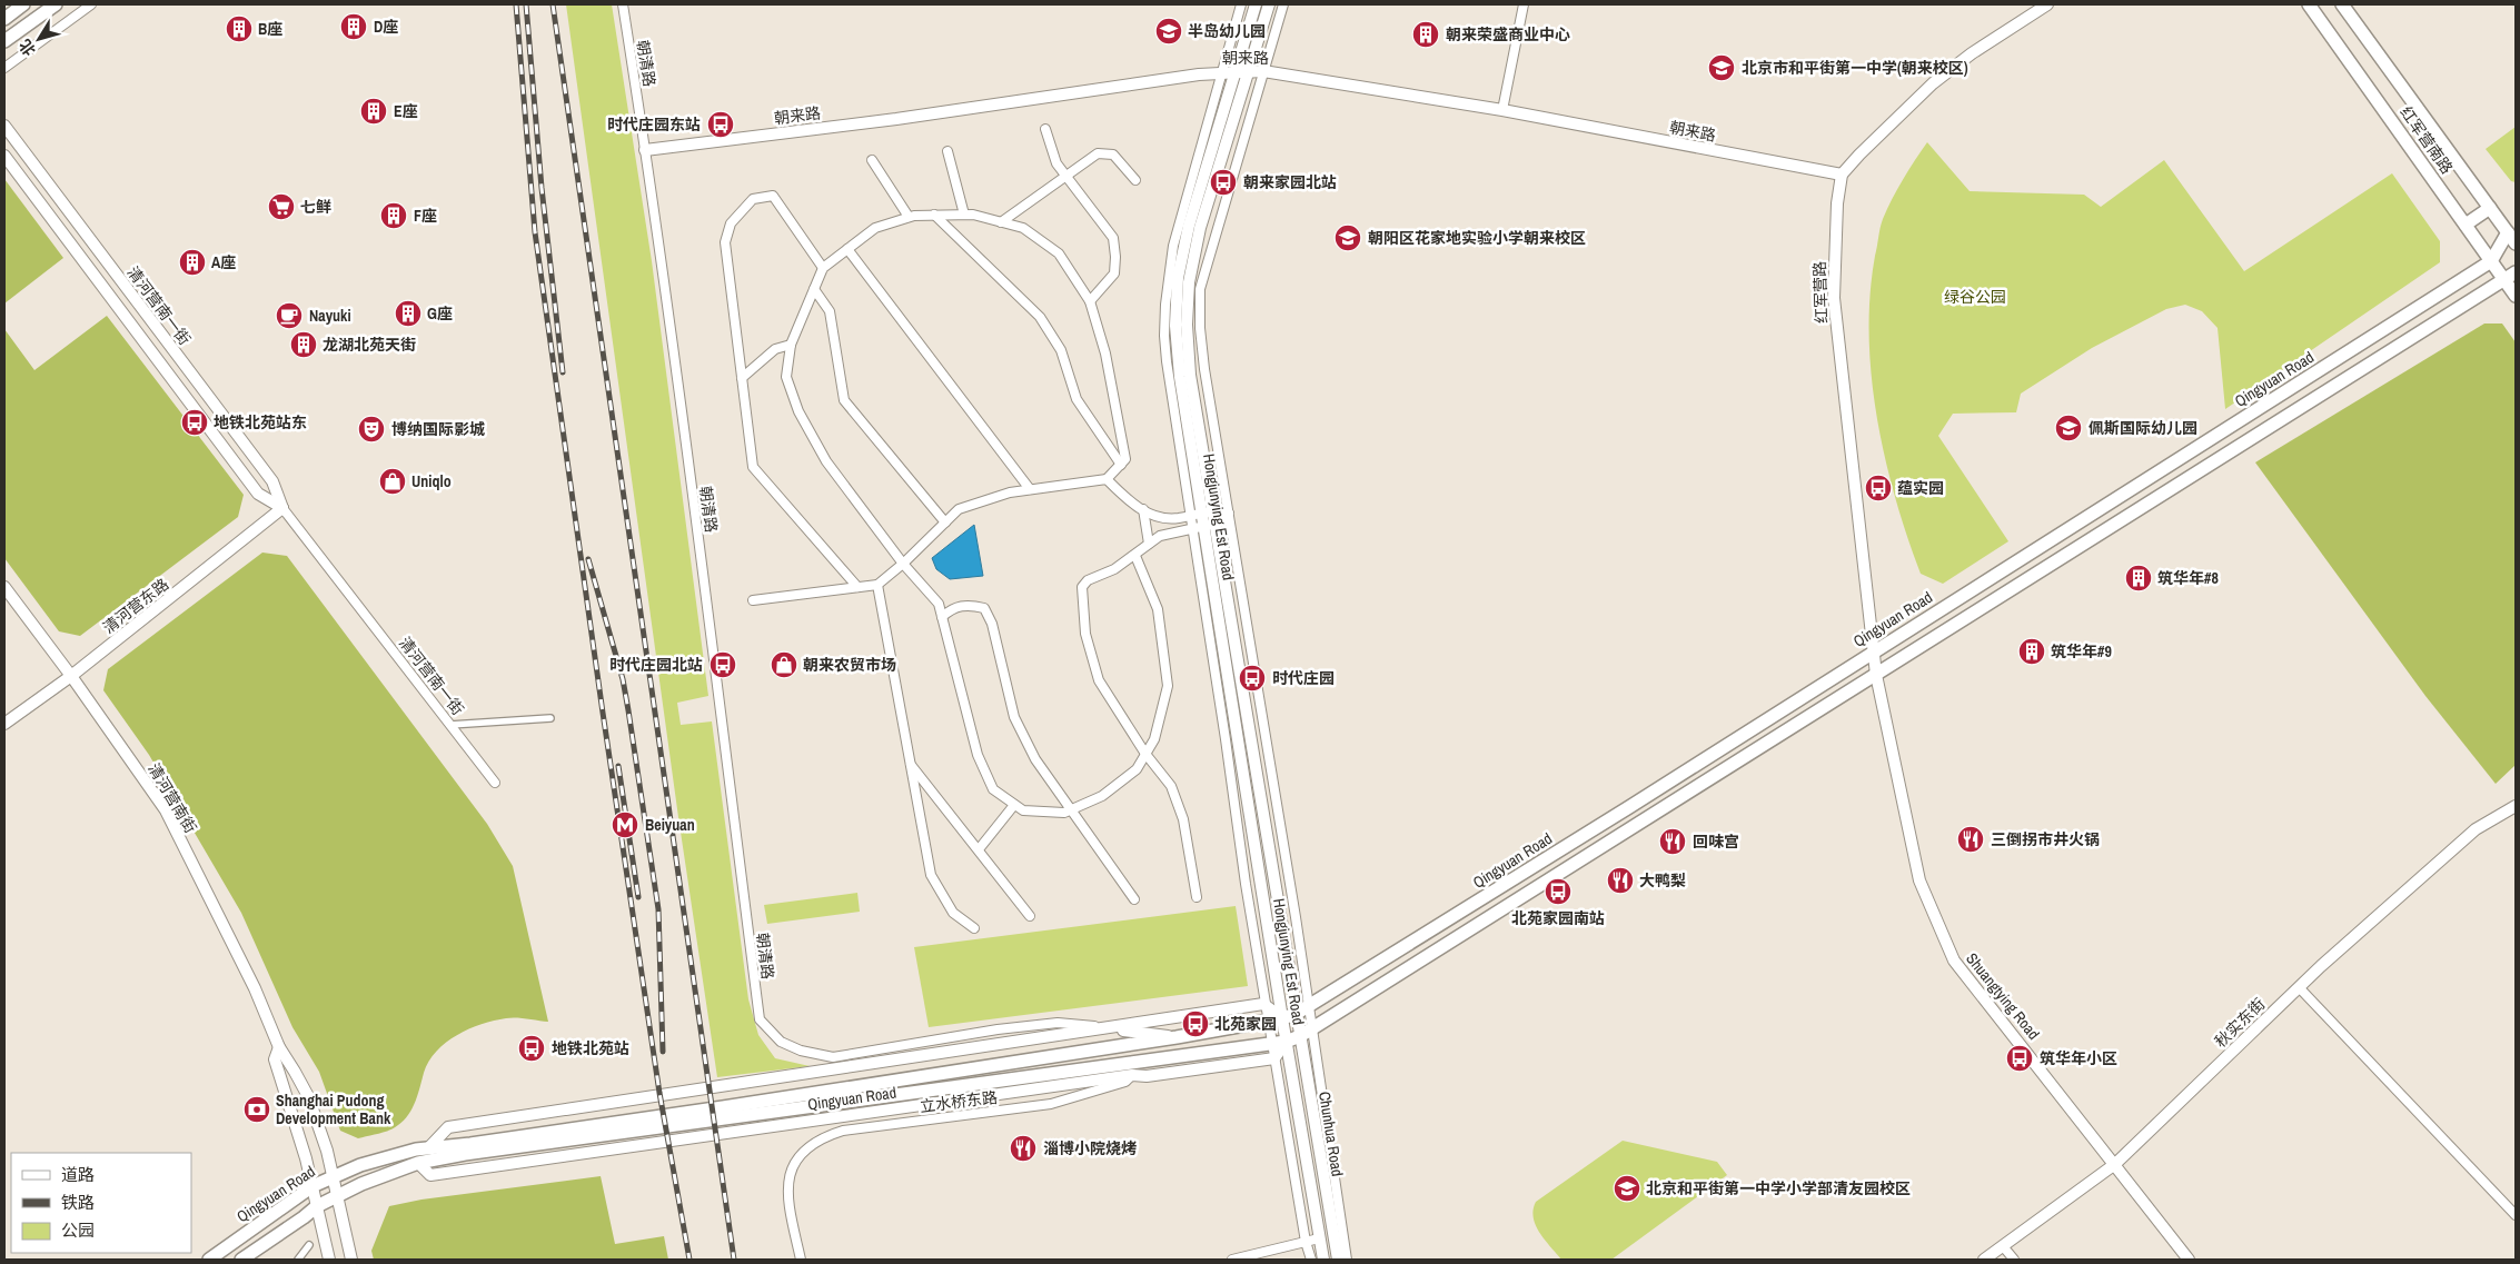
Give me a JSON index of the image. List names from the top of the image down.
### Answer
{
  "streets": {
    "main road": ["红军营南路", "Qingyuan Road"],
    "street": [
      "朝来路",
      "朝清路",
      "红军营路",
      "清河营南一街",
      "Hongjunying Est Road",
      "清河营东路",
      "清河营南街",
      "Shuangtying Road",
      "秋实东街",
      "立水桥东路",
      "Chunhua Road"
    ]
  },
  "crossings": [
    ["朝来路", "朝清路"],
    ["朝来路", "红军营路"],
    ["朝来路", "Hongjunying Est Road"],
    ["朝清路", "Qingyuan Road"],
    ["红军营南路", "Qingyuan Road"],
    ["红军营路", "Qingyuan Road"],
    ["红军营路", "Shuangtying Road"],
    ["清河营南一街", "清河营东路"],
    ["Qingyuan Road", "Hongjunying Est Road"],
    ["Qingyuan Road", "清河营南街"],
    ["Qingyuan Road", "Shuangtying Road"],
    ["Qingyuan Road", "立水桥东路"],
    ["Qingyuan Road", "Chunhua Road"],
    ["Hongjunying Est Road", "Chunhua Road"],
    ["清河营东路", "清河营南街"],
    ["Shuangtying Road", "秋实东街"]
  ],
  "parks": ["绿谷公园"],
  "places": {
    "building": [
      "D座",
      "B座",
      "朝来荣盛商业中心",
      "E座",
      "F座",
      "A座",
      "G座",
      "龙湖北苑天街",
      "筑华年#8",
      "筑华年#9"
    ],
    "school or university": [
      "半岛幼儿园",
      "北京市和平街第一中学(朝来校区)",
      "朝阳区花家地实验小学朝来校区",
      "佩斯国际幼儿园",
      "北京和平街第一中学小学部清友园校区"
    ],
    "bus stop": [
      "时代庄园东站",
      "朝来家园北站",
      "地铁北苑站东",
      "蕴实园",
      "时代庄园北站",
      "时代庄园",
      "北苑家园南站",
      "北苑家园",
      "地铁北苑站",
      "筑华年小区"
    ],
    "supermarket": ["七鲜"],
    "cafe": ["Nayuki"],
    "theatre": ["博纳国际影城"],
    "shop": ["Uniqlo", "朝来农贸市场"],
    "metro station": ["Beiyuan"],
    "restaurant": [
      "三倒拐市井火锅",
      "回味宫",
      "大鸭梨",
      "淄博小院烧烤"
    ],
    "bank": ["Shanghai Pudong Development Bank"]
  },
  "legend": ["道路", "铁路", "公园"],
  "north": "bottom left"
}
